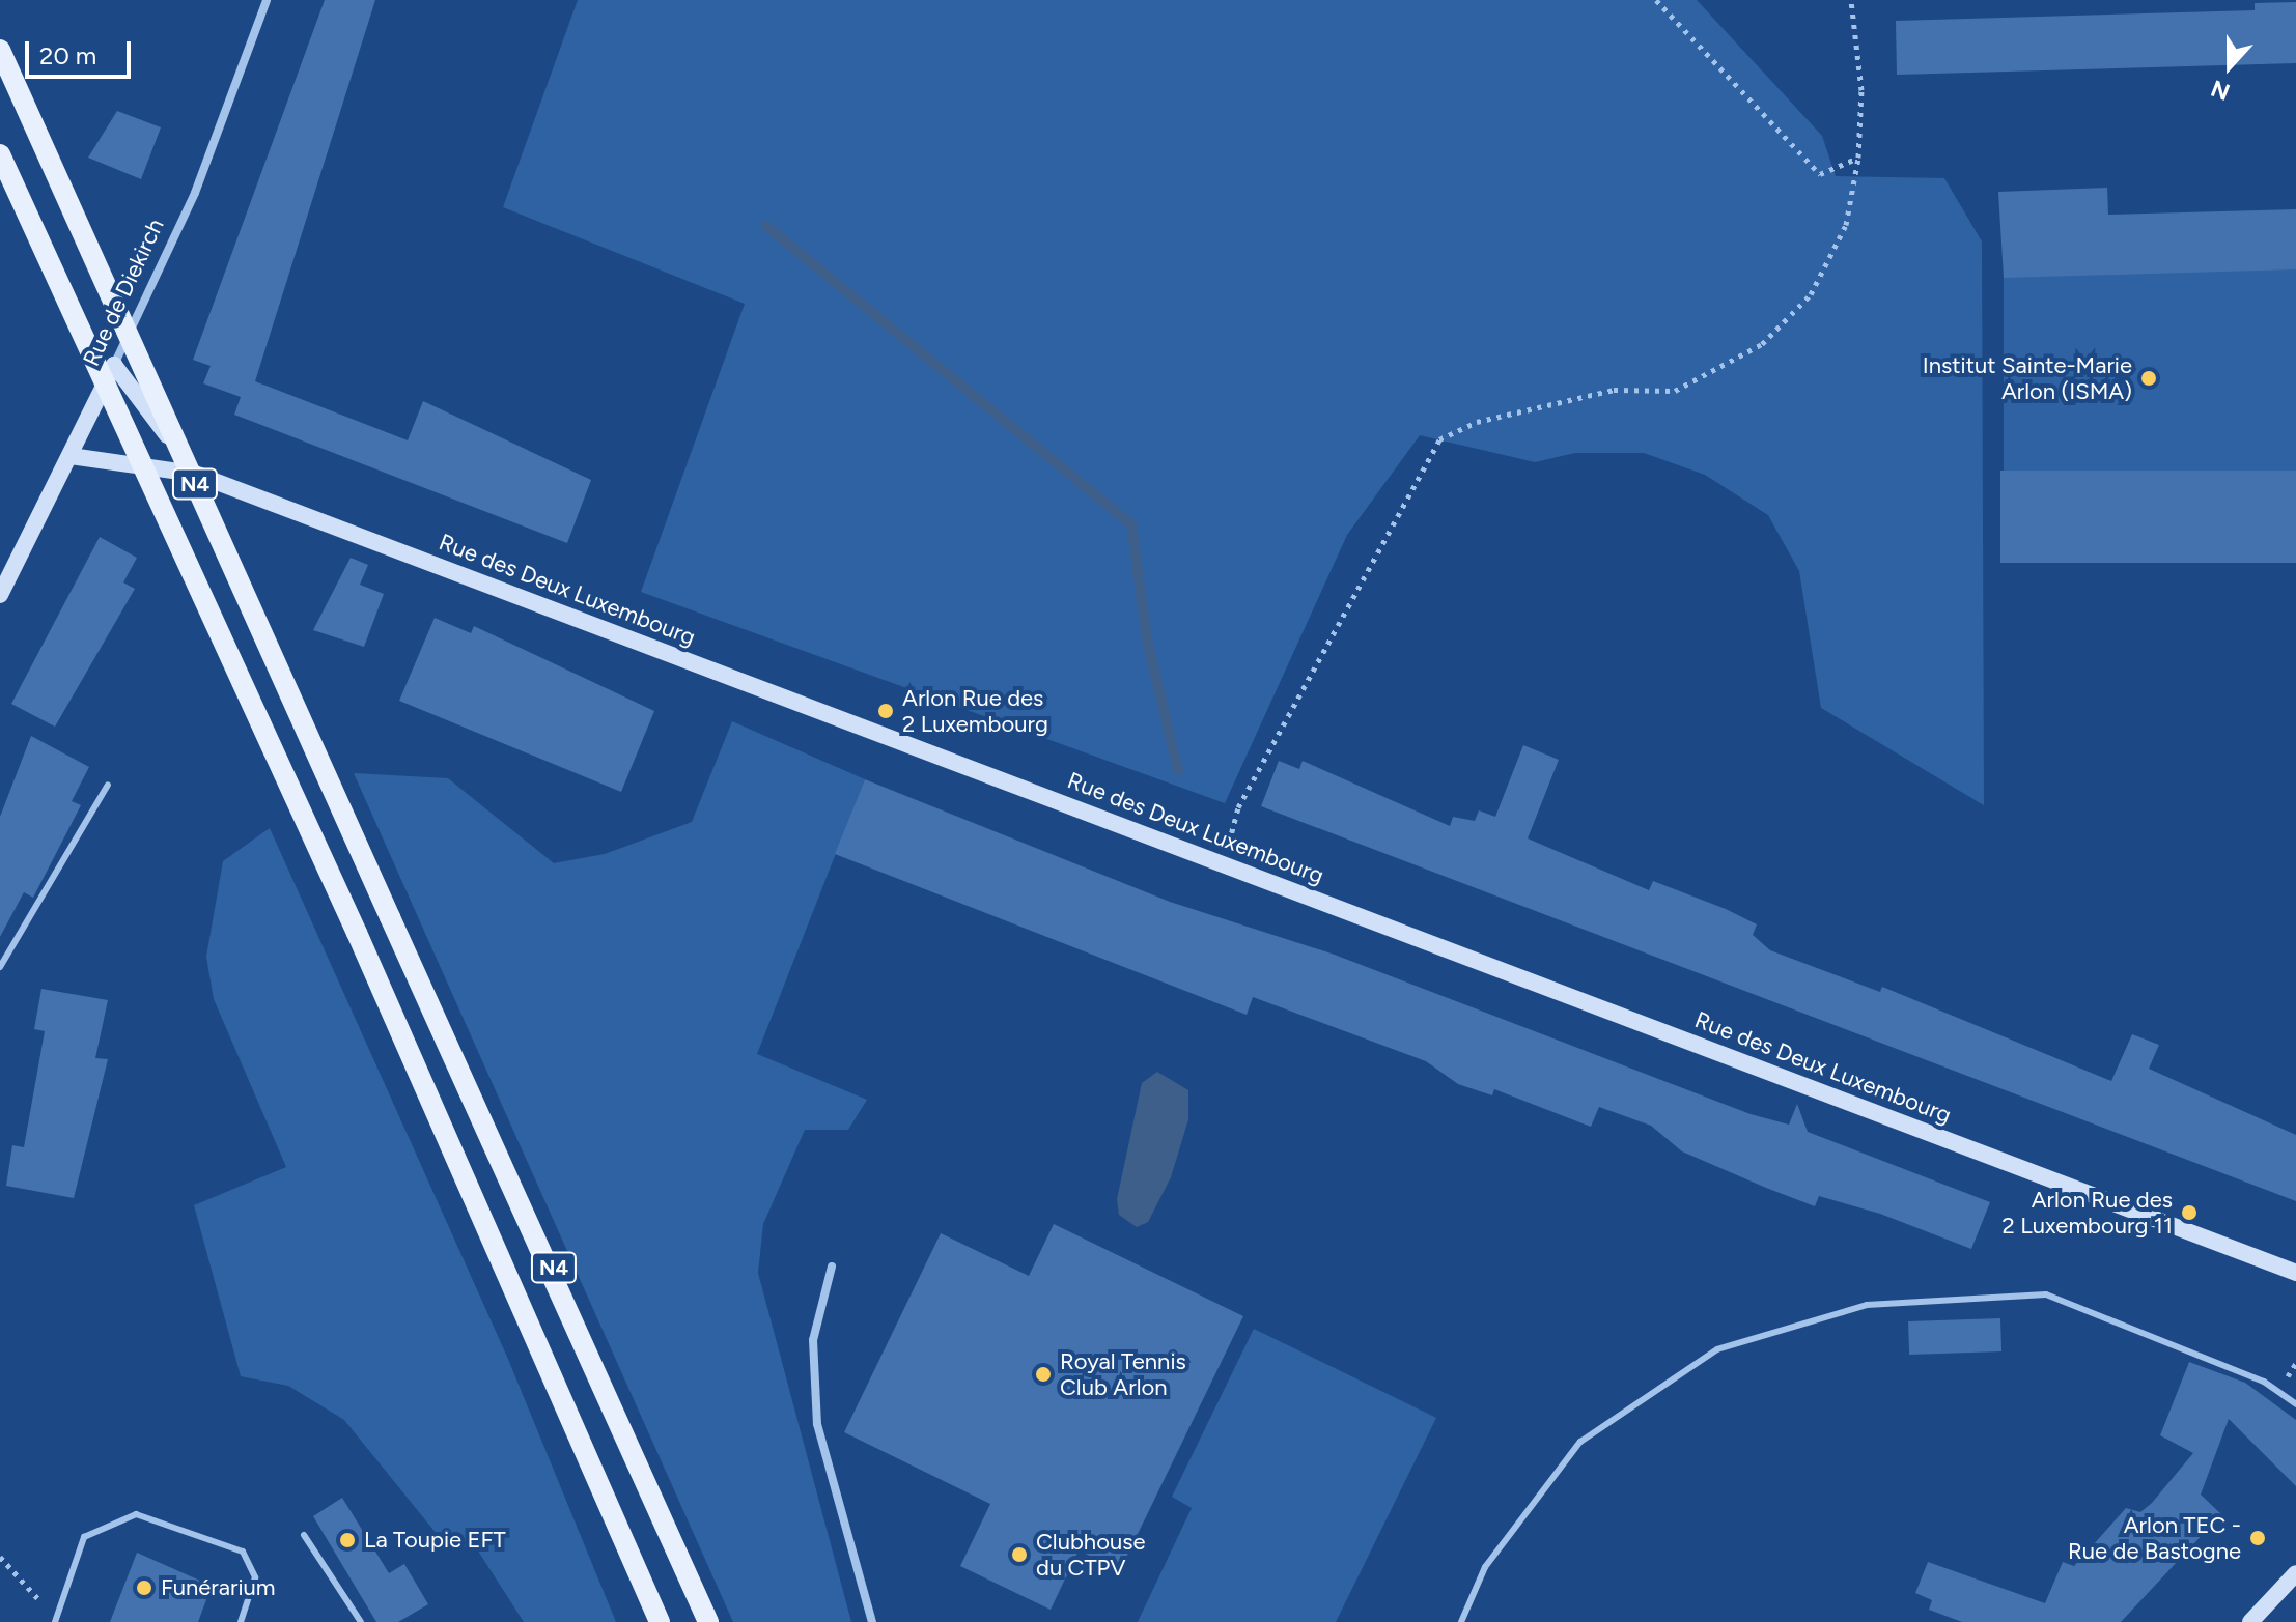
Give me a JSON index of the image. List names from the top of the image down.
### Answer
{
  "streets": {
    "main road": ["N4"],
    "street": ["Rue de Diekirch", "Rue des Deux Luxembourg"]
  },
  "crossings": [
    ["Rue de Diekirch", "Rue des Deux Luxembourg"]
  ],
  "places": [
    "Institut Sainte-Marie Arlon (ISMA)",
    "Arlon Rue des 2 Luxembourg",
    "Arlon Rue des 2 Luxembourg 11",
    "Royal Tennis Club Arlon",
    "Arlon TEC - Rue de Bastogne",
    "La Toupie EFT",
    "Clubhouse du CTPV",
    "Funérarium"
  ],
  "scale_bar": "20 m",
  "north": "bottom"
}
